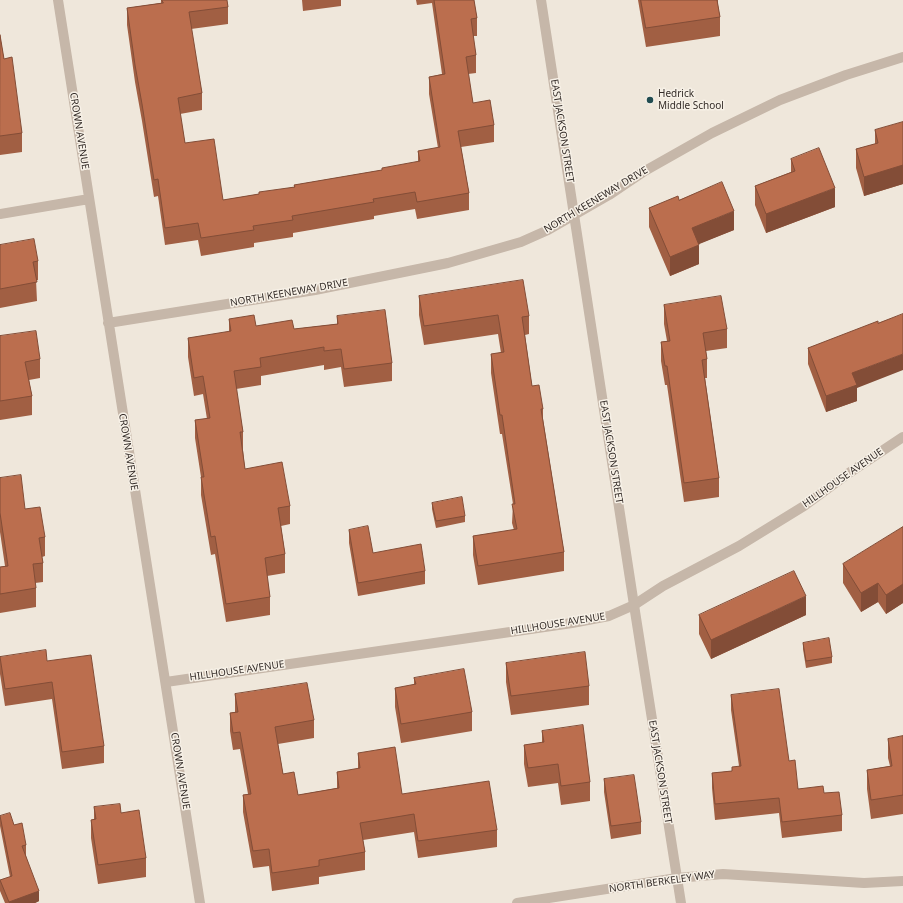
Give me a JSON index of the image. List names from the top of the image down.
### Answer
{
  "streets": {
    "street": [
      "CROWN AVENUE",
      "EAST JACKSON STREET",
      "NORTH KEENEWAY DRIVE",
      "HILLHOUSE AVENUE",
      "NORTH BERKELEY WAY"
    ]
  },
  "crossings": [
    ["CROWN AVENUE", "NORTH KEENEWAY DRIVE"],
    ["CROWN AVENUE", "HILLHOUSE AVENUE"],
    ["EAST JACKSON STREET", "NORTH KEENEWAY DRIVE"],
    ["EAST JACKSON STREET", "HILLHOUSE AVENUE"],
    ["EAST JACKSON STREET", "NORTH BERKELEY WAY"]
  ],
  "places": ["Hedrick Middle School"]
}
